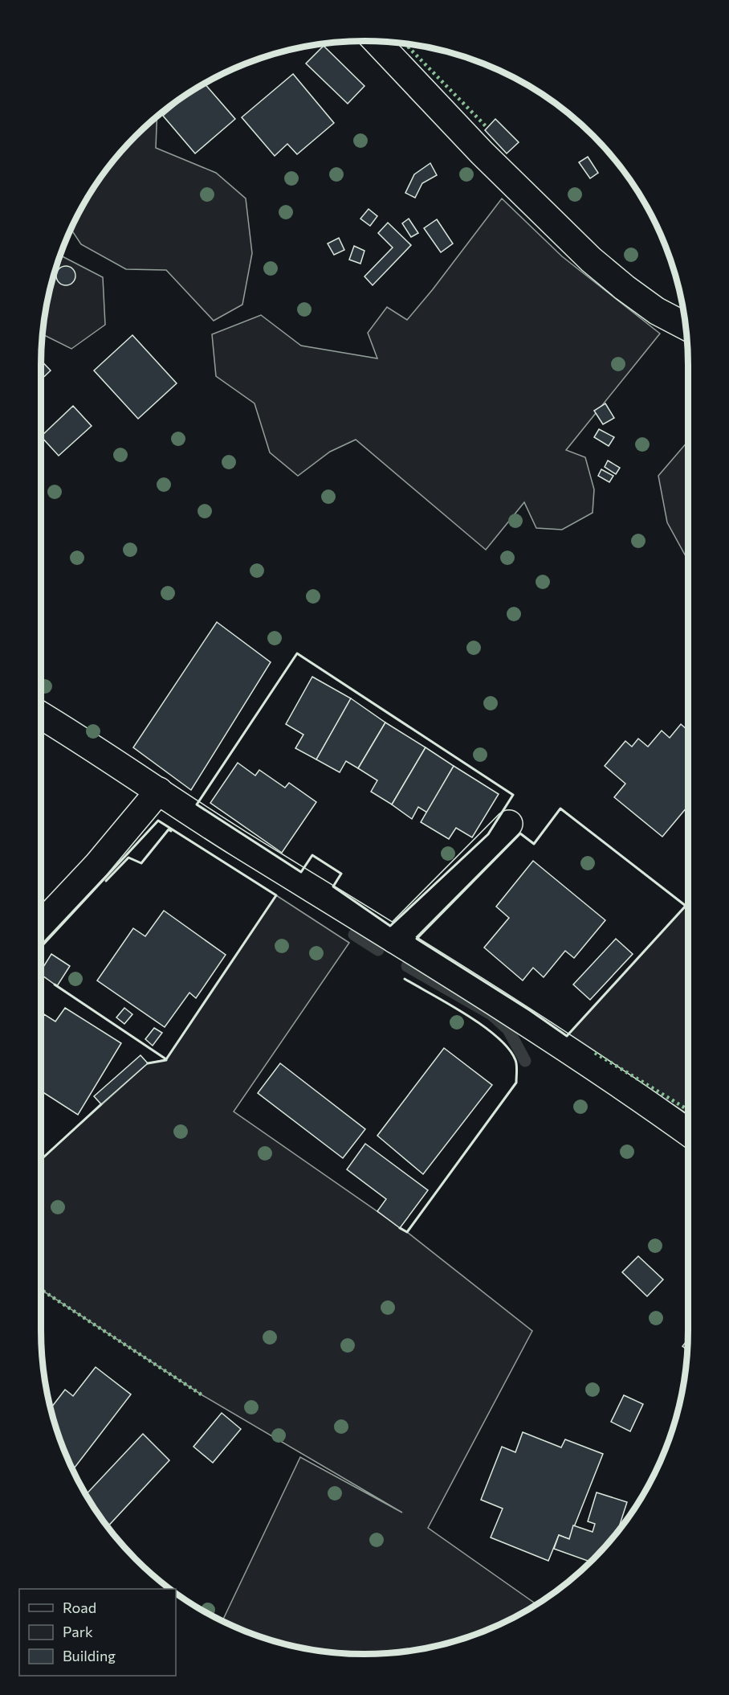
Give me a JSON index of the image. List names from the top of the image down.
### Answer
{
  "legend": ["Road", "Park", "Building"]
}
